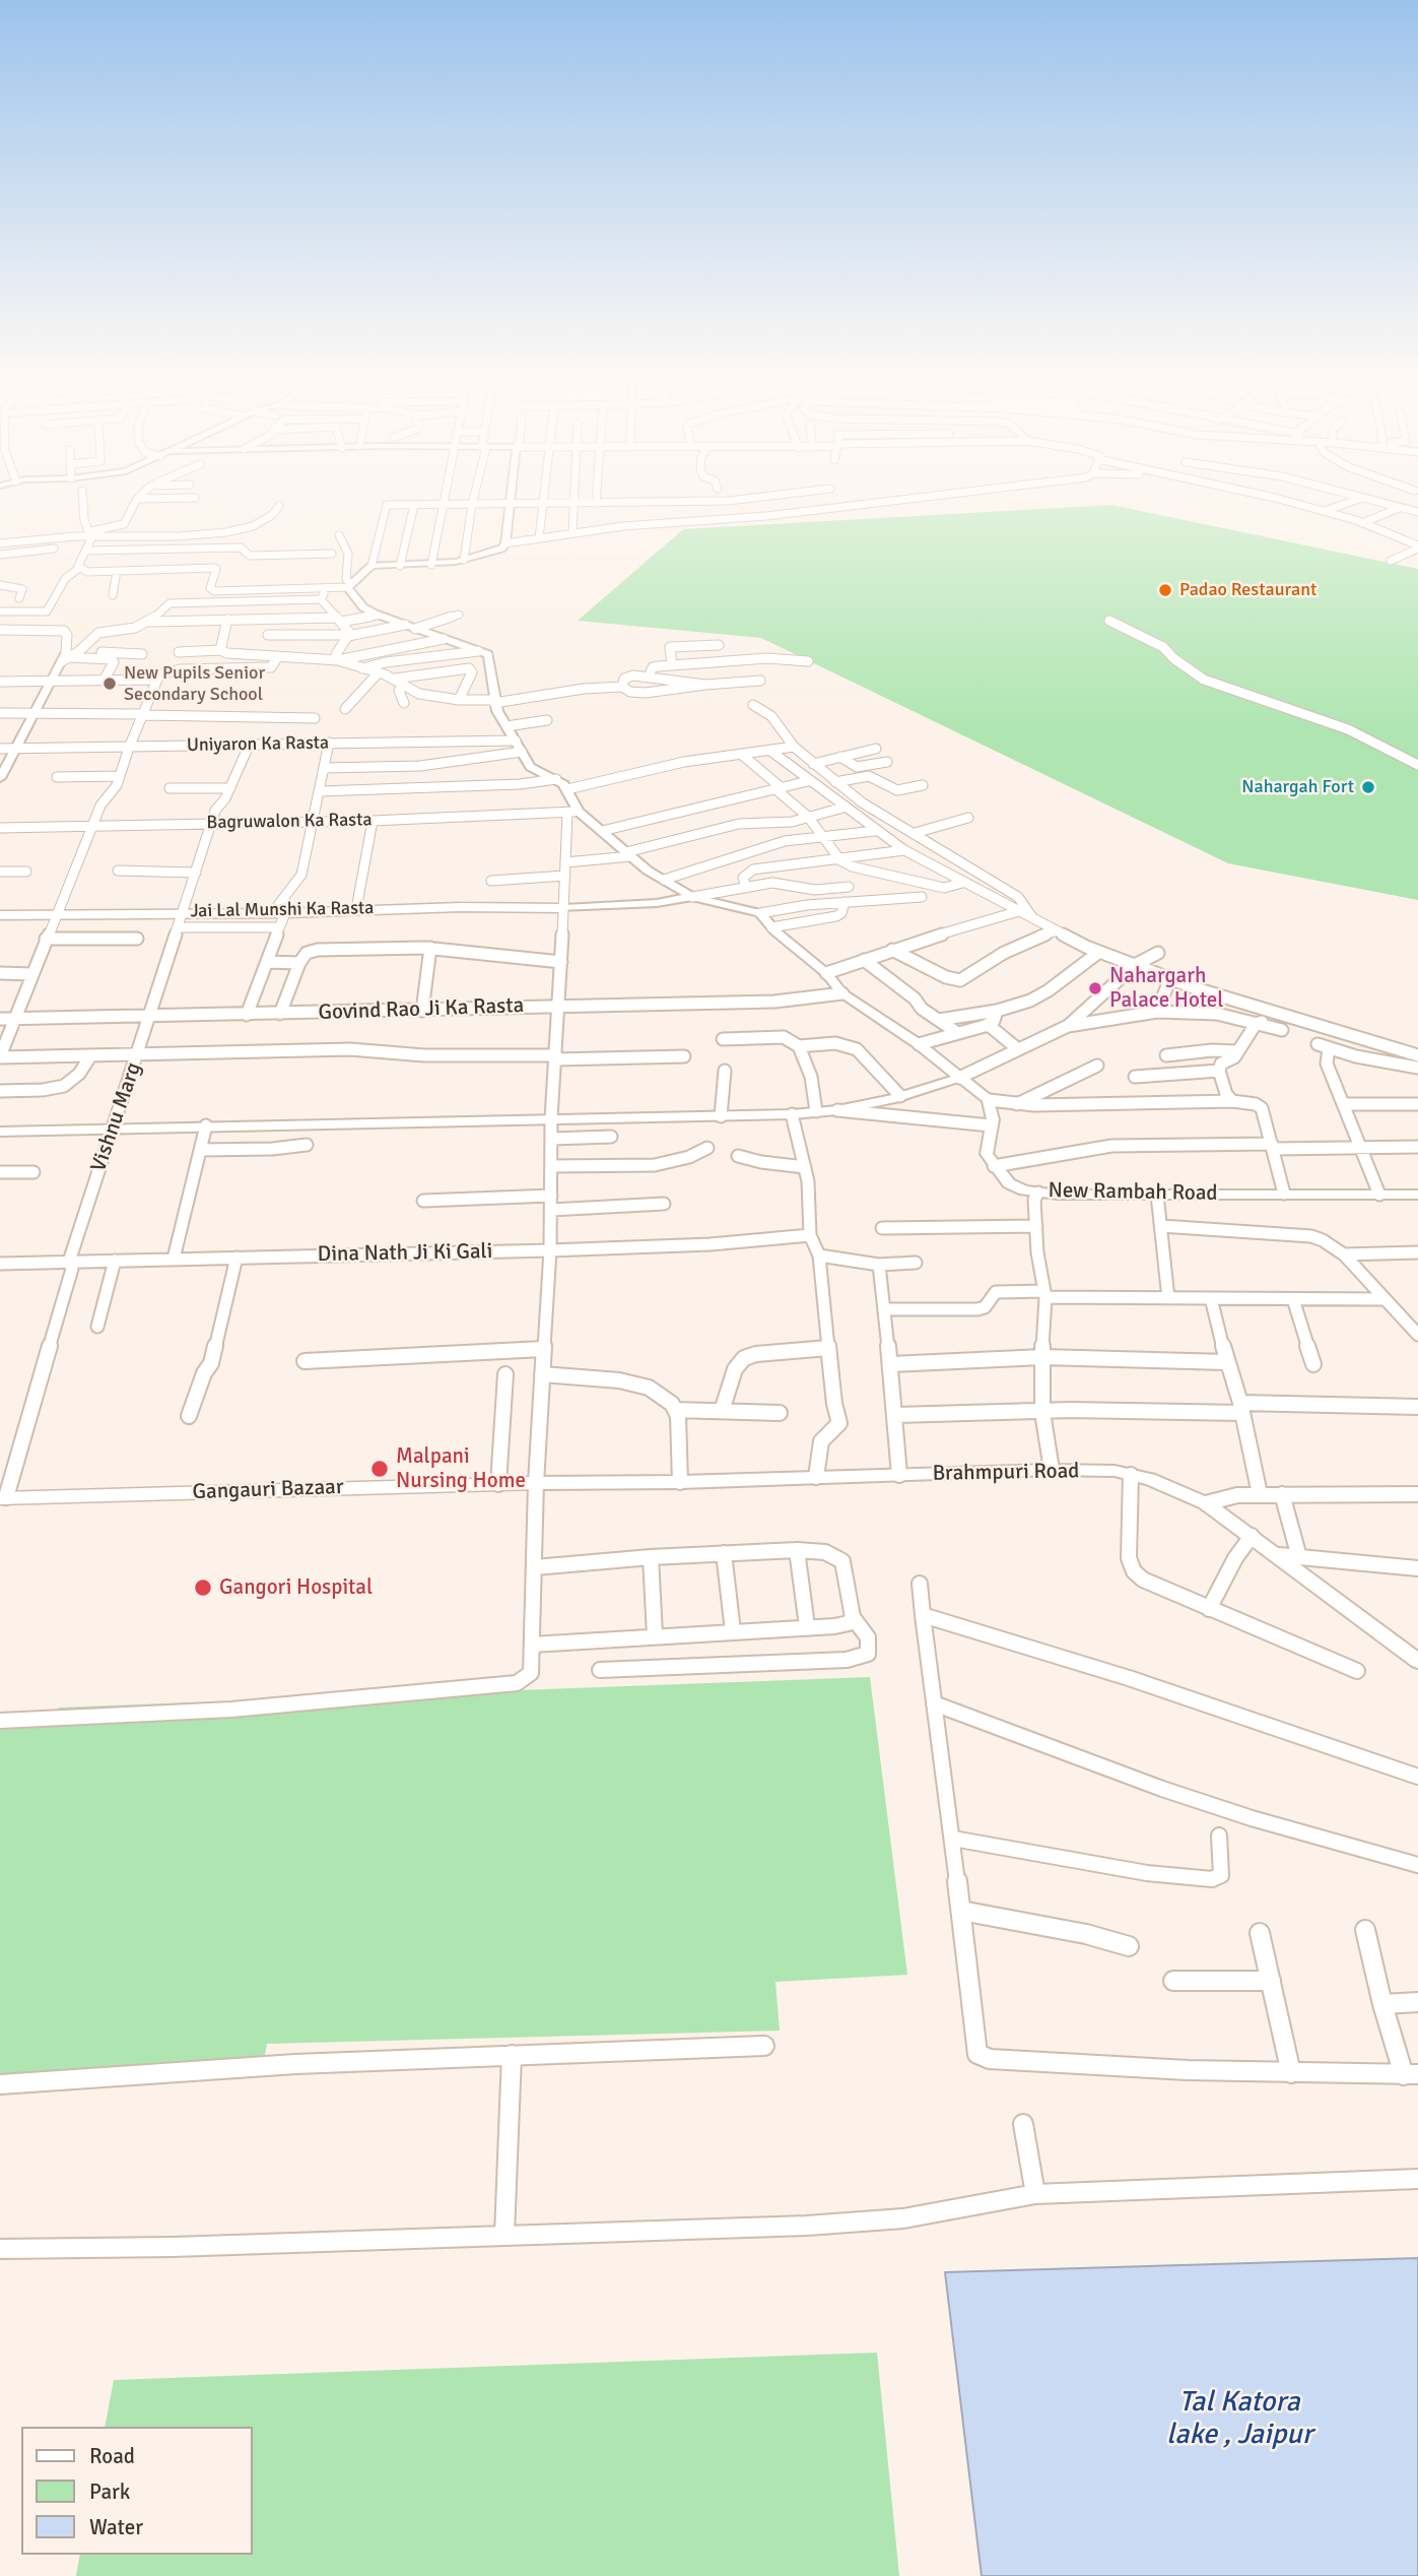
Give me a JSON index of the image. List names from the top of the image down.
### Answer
{
  "streets": {
    "main road": ["Jai Lal Munshi Ka Rasta", "Gangauri Bazaar"],
    "street": [
      "Uniyaron Ka Rasta",
      "Bagruwalon Ka Rasta",
      "Govind Rao Ji Ka Rasta",
      "Vishnu Marg",
      "New Rambah Road",
      "Dina Nath Ji Ki Gali",
      "Brahmpuri Road"
    ]
  },
  "crossings": [
    ["Uniyaron Ka Rasta", "Vishnu Marg"],
    ["Bagruwalon Ka Rasta", "Vishnu Marg"],
    ["Jai Lal Munshi Ka Rasta", "Vishnu Marg"],
    ["Govind Rao Ji Ka Rasta", "Vishnu Marg"],
    ["Vishnu Marg", "Dina Nath Ji Ki Gali"],
    ["Vishnu Marg", "Gangauri Bazaar"],
    ["Brahmpuri Road", "Gangauri Bazaar"]
  ],
  "water": ["Tal Katora lake , Jaipur"],
  "places": [
    "Padao Restaurant",
    "New Pupils Senior Secondary School",
    "Nahargah Fort",
    "Nahargarh Palace Hotel",
    "Malpani Nursing Home",
    "Gangori Hospital"
  ],
  "legend": ["Road", "Park", "Water"]
}
